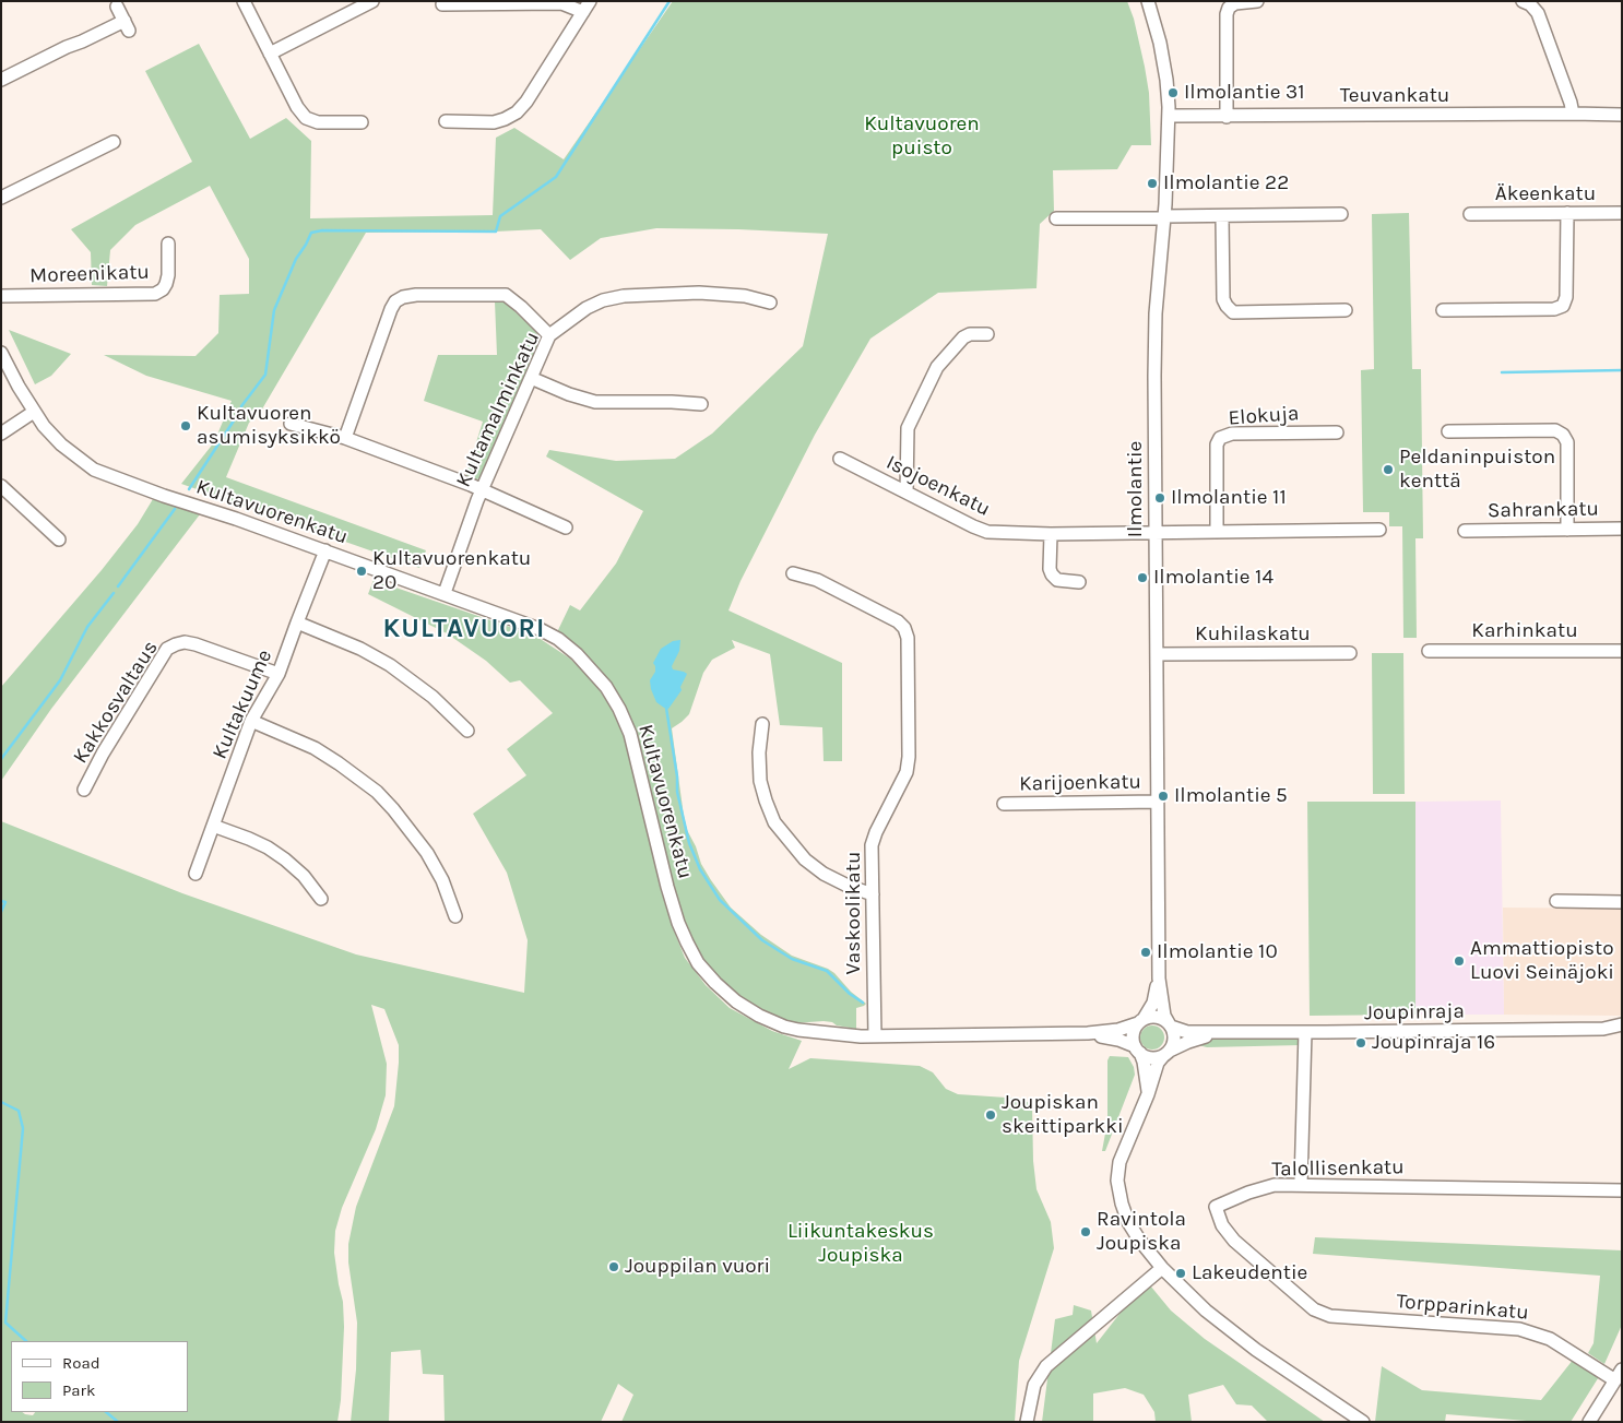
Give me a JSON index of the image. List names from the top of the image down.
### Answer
{
  "streets": {
    "street": [
      "Teuvankatu",
      "Äkeenkatu",
      "Moreenikatu",
      "Kultamalminkatu",
      "Elokuja",
      "Isojoenkatu",
      "Ilmolantie",
      "Sahrankatu",
      "Kultavuorenkatu",
      "Karhinkatu",
      "Kuhilaskatu",
      "Kakkosvaltaus",
      "Kultakuume",
      "Karijoenkatu",
      "Vaskoolikatu",
      "Joupinraja",
      "Talollisenkatu",
      "Torpparinkatu"
    ]
  },
  "crossings": [
    ["Teuvankatu", "Ilmolantie"],
    ["Kultamalminkatu", "Kultavuorenkatu"],
    ["Elokuja", "Isojoenkatu"],
    ["Isojoenkatu", "Ilmolantie"],
    ["Ilmolantie", "Kultavuorenkatu"],
    ["Ilmolantie", "Kuhilaskatu"],
    ["Ilmolantie", "Karijoenkatu"],
    ["Ilmolantie", "Joupinraja"],
    ["Kultavuorenkatu", "Kultakuume"],
    ["Kultavuorenkatu", "Vaskoolikatu"],
    ["Kultavuorenkatu", "Joupinraja"],
    ["Kakkosvaltaus", "Kultakuume"],
    ["Talollisenkatu", "Torpparinkatu"]
  ],
  "districts": ["KULTAVUORI"],
  "parks": ["Kultavuoren puisto", "Liikuntakeskus Joupiska"],
  "places": [
    "Ilmolantie 31",
    "Ilmolantie 22",
    "Kultavuoren asumisyksikkö",
    "Peldaninpuiston kenttä",
    "Ilmolantie 11",
    "Kultavuorenkatu 20",
    "Ilmolantie 14",
    "Ilmolantie 5",
    "Ilmolantie 10",
    "Ammattiopisto Luovi Seinäjoki",
    "Joupinraja 16",
    "Joupiskan skeittiparkki",
    "Ravintola Joupiska",
    "Jouppilan vuori",
    "Lakeudentie"
  ],
  "legend": ["Road", "Park"]
}
